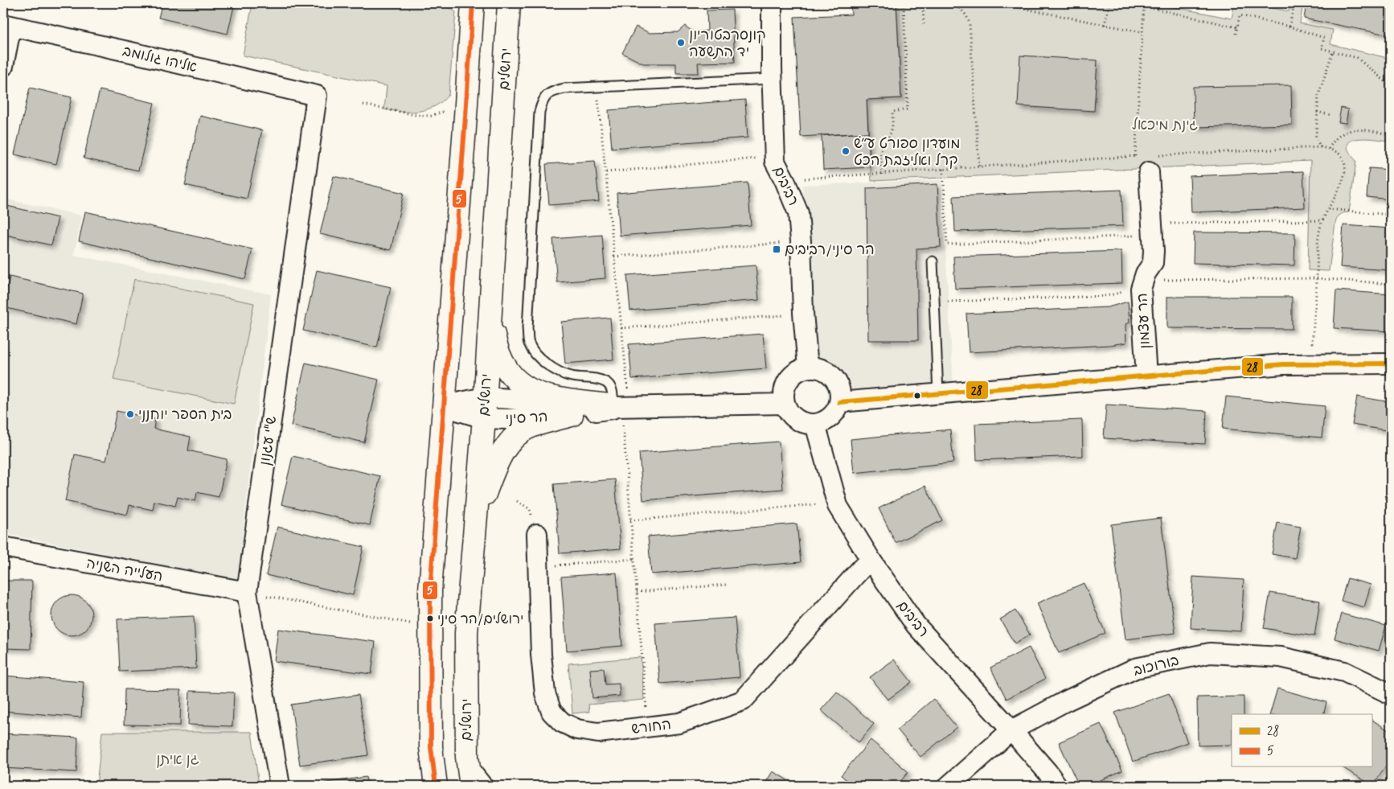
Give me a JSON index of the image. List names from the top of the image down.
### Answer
{
  "streets": {
    "main road": ["ירושלים"],
    "street": [
      "אליהו גולומב",
      "רביבים",
      "הר עצמון",
      "הר סיני",
      "ש\"י עגנון",
      "העלייה השניה",
      "בורוכוב",
      "החורש"
    ]
  },
  "crossings": [
    ["אליהו גולומב", "ש\"י עגנון"],
    ["ירושלים", "הר סיני"],
    ["רביבים", "הר סיני"],
    ["רביבים", "בורוכוב"],
    ["רביבים", "החורש"],
    ["ש\"י עגנון", "העלייה השניה"]
  ],
  "parks": ["גינת מיכאל", "גן איתן"],
  "places": {
    "other": [
      "קונסרבטוריון יד התשעה",
      "מועדון ספורט ע״שׁ קרל ואליזבת הכט",
      "בית הספר יוחנני",
      "ירושלים/הר סיני"
    ],
    "transit": ["הר סיני/רביבים"]
  },
  "lines": ["transit line 5", "transit line 28"],
  "legend": ["28", "5"]
}
